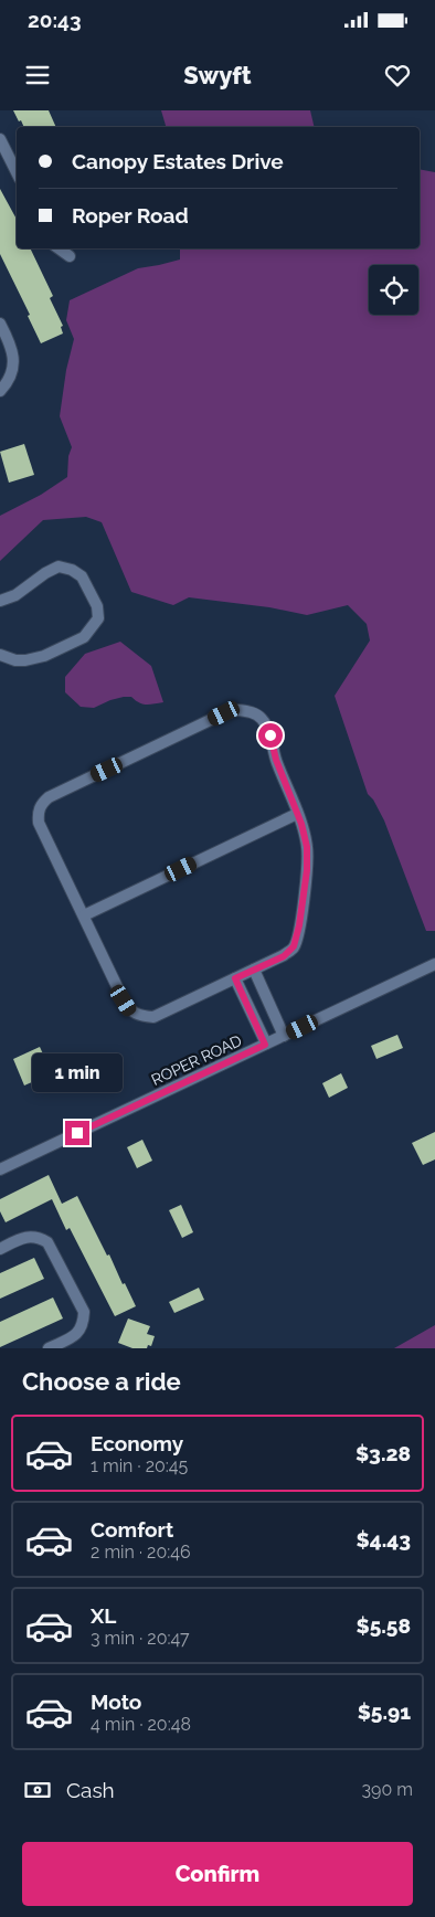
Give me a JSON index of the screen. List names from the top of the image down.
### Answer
{
  "streets": {
    "street": ["ROPER ROAD"]
  },
  "page": {
    "status": "20:43",
    "header": "Swyft",
    "banner": ["Canopy Estates Drive", "Roper Road"],
    "bubble": "1 min",
    "heading": "Choose a ride",
    "list": [
      {
        "name": "Economy",
        "note": "1 min · 20:45",
        "value": "$3.28"
      },
      {
        "name": "Comfort",
        "note": "2 min · 20:46",
        "value": "$4.43"
      },
      {
        "name": "XL",
        "note": "3 min · 20:47",
        "value": "$5.58"
      },
      {
        "name": "Moto",
        "note": "4 min · 20:48",
        "value": "$5.91"
      }
    ],
    "pay": ["Cash", "390 m"],
    "buttons": "Confirm"
  }
}
